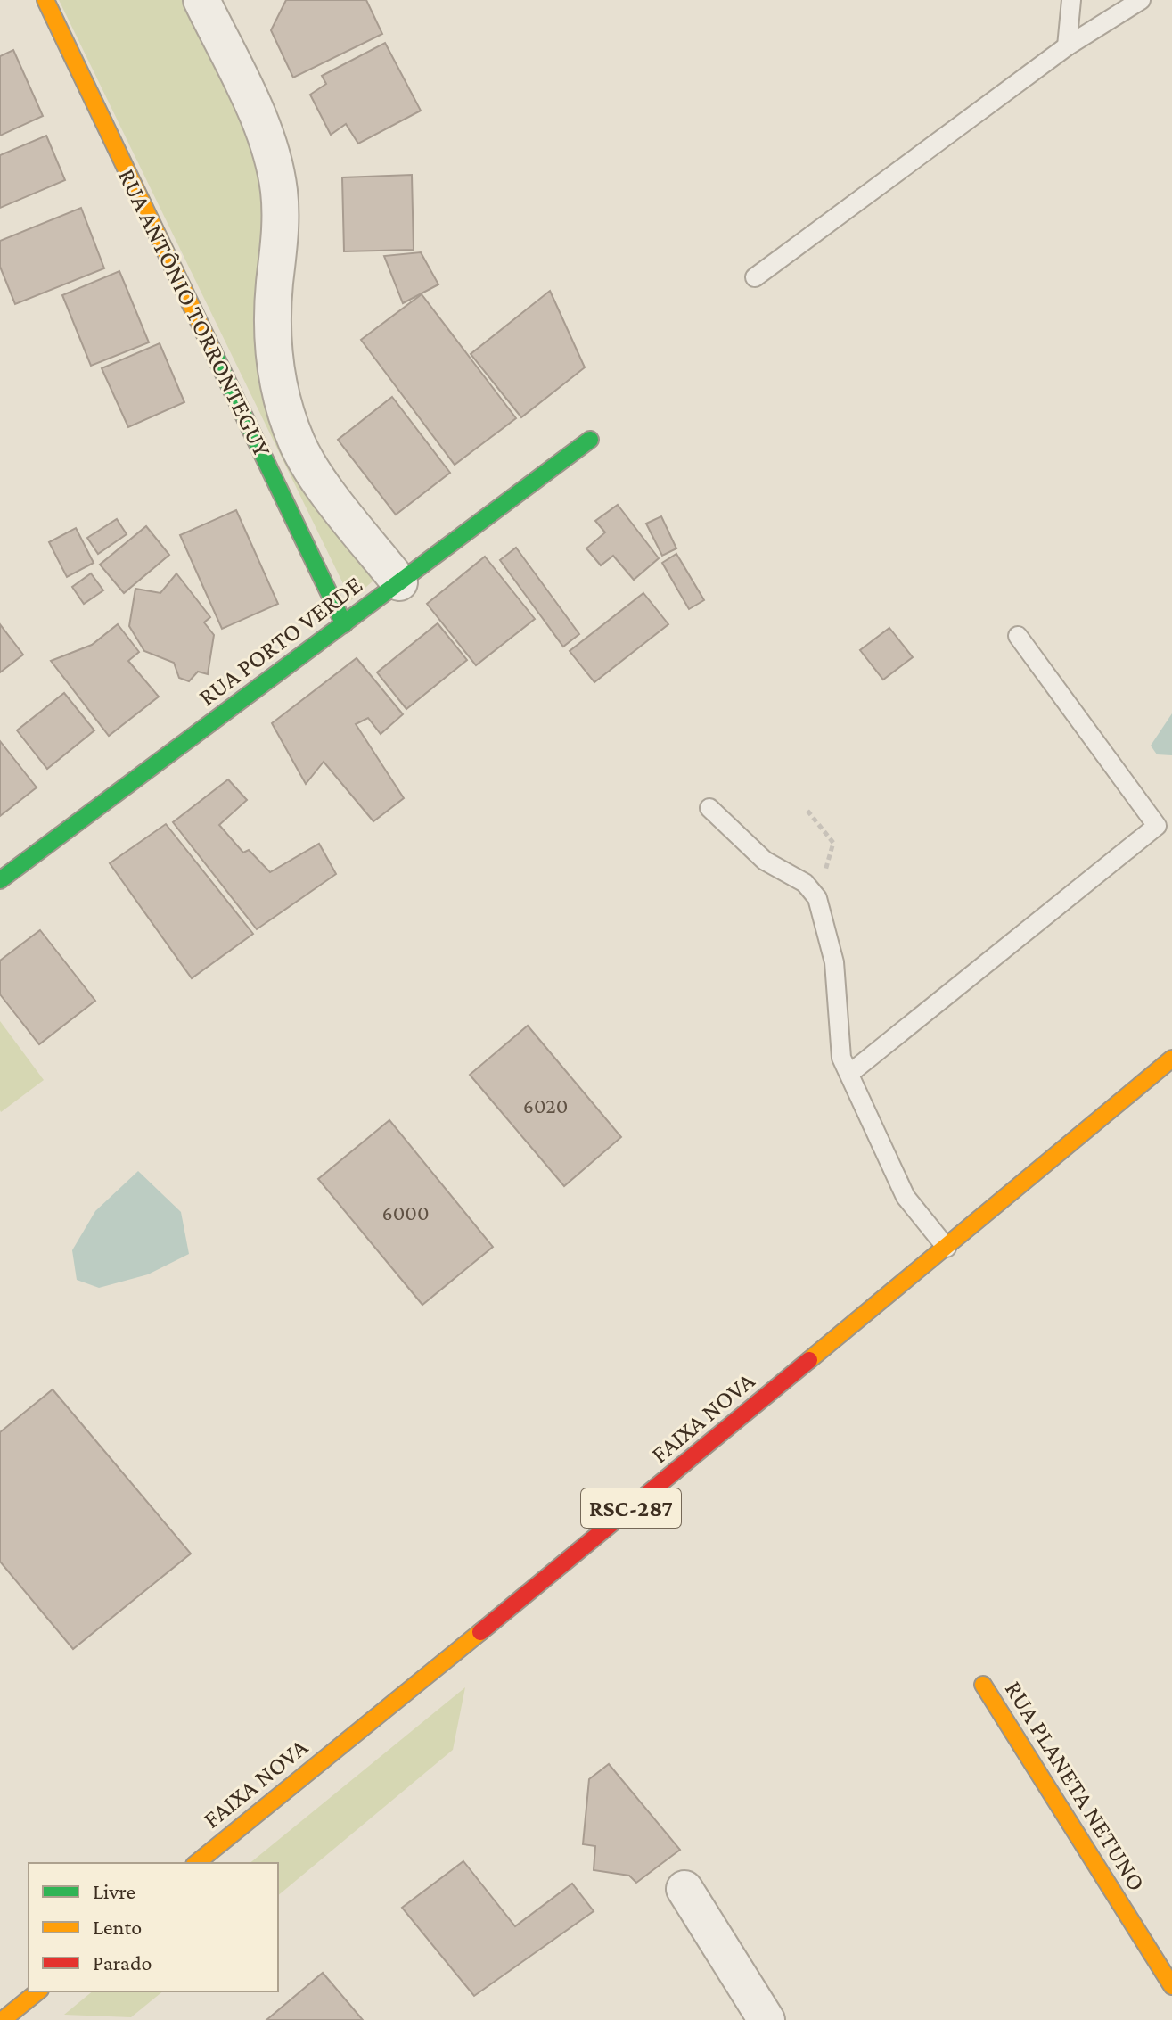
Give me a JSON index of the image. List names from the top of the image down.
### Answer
{
  "streets": {
    "main road": [
      "RUA ANTÔNIO TORRONTEGUY",
      "RUA PORTO VERDE",
      "FAIXA NOVA",
      "RSC-287",
      "RUA PLANETA NETUNO"
    ]
  },
  "crossings": [
    ["RUA ANTÔNIO TORRONTEGUY", "RUA PORTO VERDE"]
  ],
  "house_numbers": ["6020", "6000"],
  "legend": ["Livre", "Lento", "Parado"]
}
